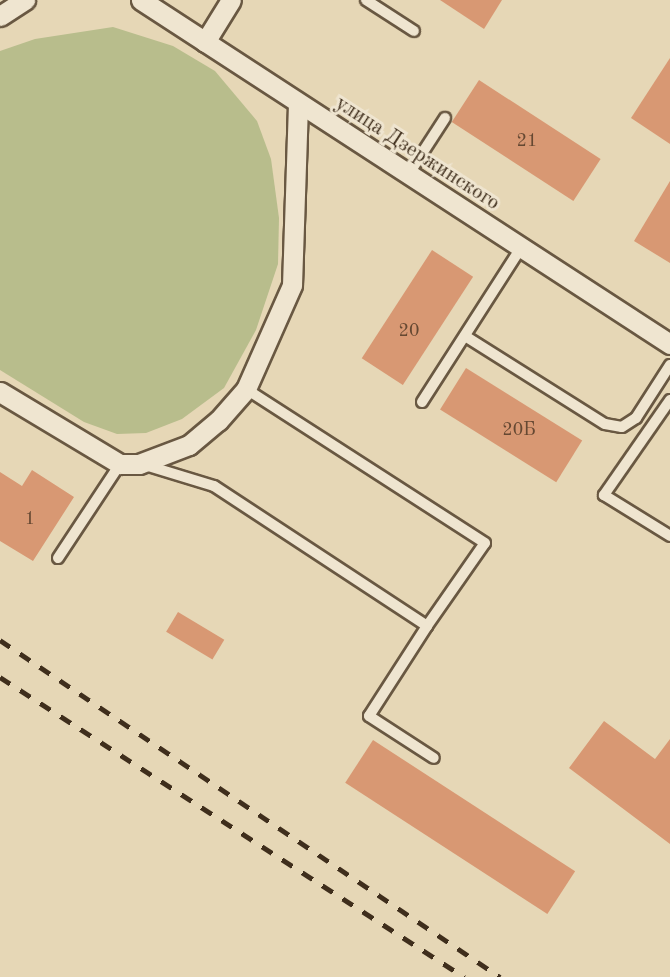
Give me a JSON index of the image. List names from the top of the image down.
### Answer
{
  "streets": {
    "street": ["улица Дзержинского"]
  },
  "house_numbers": [
    "21",
    "20",
    "20Б",
    "1"
  ]
}
